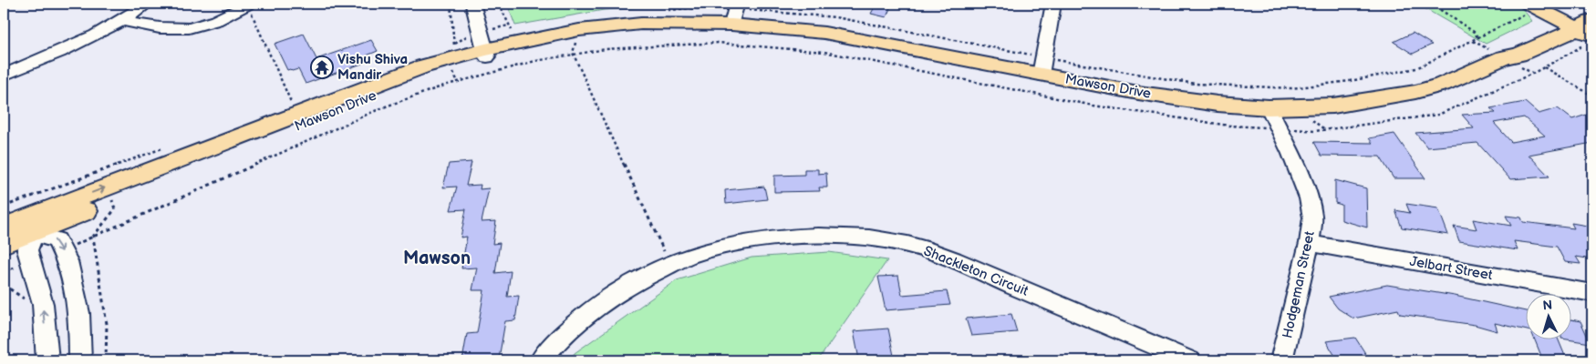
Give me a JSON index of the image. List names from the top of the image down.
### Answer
{
  "streets": {
    "main road": ["Mawson Drive"],
    "street": ["Jelbart Street", "Shackleton Circuit", "Hodgeman Street"]
  },
  "crossings": [
    ["Mawson Drive", "Hodgeman Street"],
    ["Jelbart Street", "Hodgeman Street"]
  ],
  "districts": ["Mawson"],
  "places": {
    "temple": ["Vishu Shiva Mandir"]
  },
  "north": "top"
}
